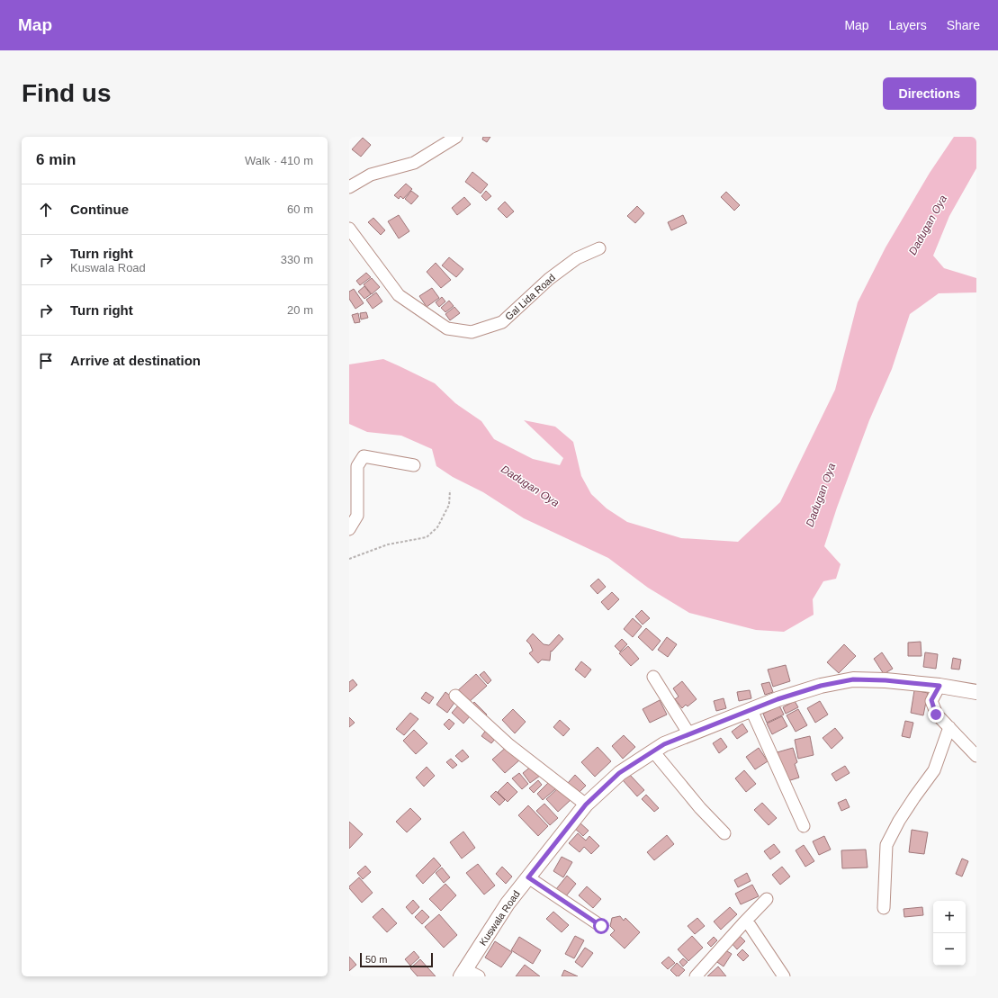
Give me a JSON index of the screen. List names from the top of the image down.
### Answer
{
  "streets": {
    "street": ["Gal Lida Road", "Kuswala Road"]
  },
  "water": ["Dadugan Oya"],
  "scale_bar": "50 m",
  "page": {
    "header": "Map",
    "nav": ["Map", "Layers", "Share"],
    "buttons": "Directions",
    "title": "Find us",
    "heading": ["6 min", "Walk · 410 m"],
    "list": [
      ["Continue", "60 m"],
      ["Turn right", "Kuswala Road", "330 m"],
      ["Turn right", "20 m"],
      "Arrive at destination"
    ],
    "map_buttons": ["+", "−"],
    "scale": "50 m"
  }
}
